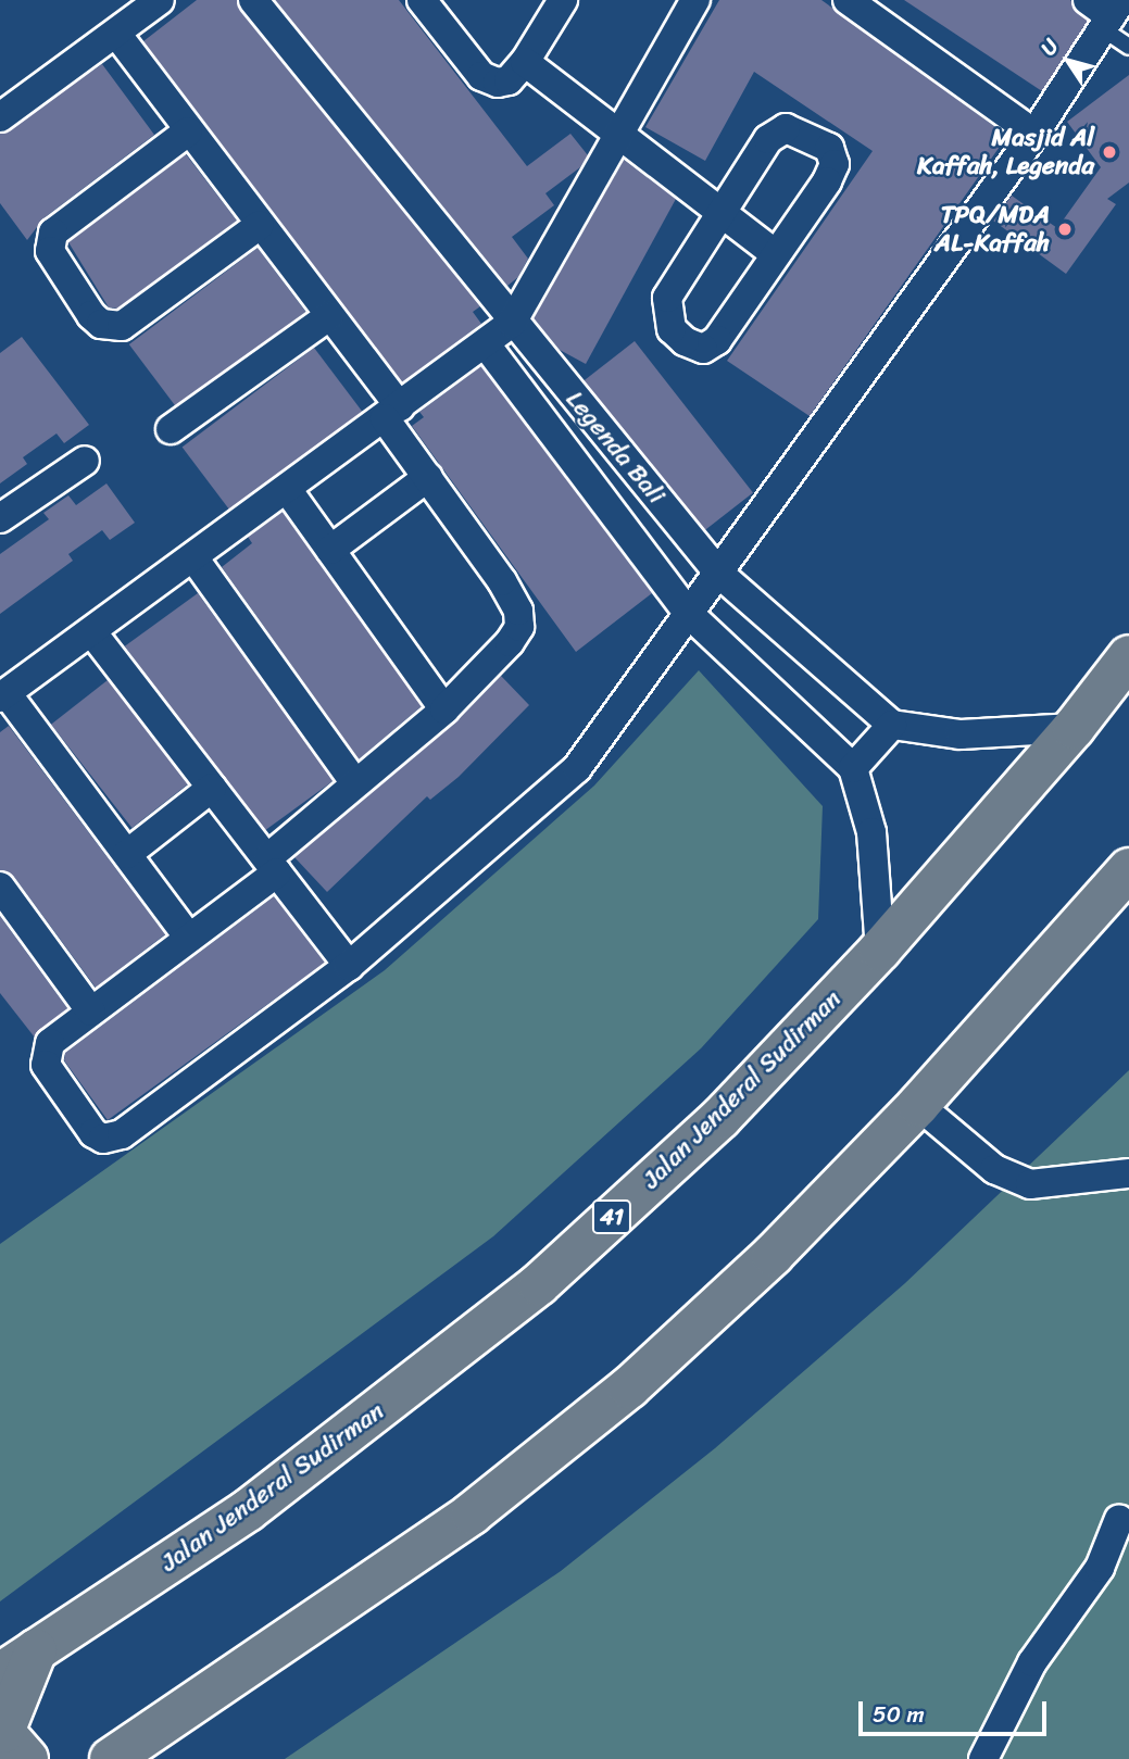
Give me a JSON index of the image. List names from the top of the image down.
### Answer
{
  "streets": {
    "highway": ["Jalan Jenderal Sudirman", "41"],
    "street": ["Legenda Bali"]
  },
  "places": ["Masjid Al Kaffah, Legenda", "TPQ/MDA AL-Kaffah"],
  "scale_bar": "50 m",
  "north": "top left"
}
